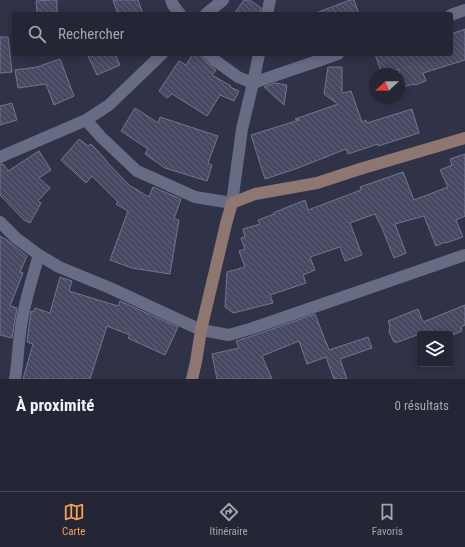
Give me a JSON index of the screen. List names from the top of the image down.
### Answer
{
  "north": "left",
  "page": {
    "search": "Rechercher",
    "heading": ["À proximité", "0 résultats"],
    "nav": ["Carte", "Itinéraire", "Favoris"]
  }
}
